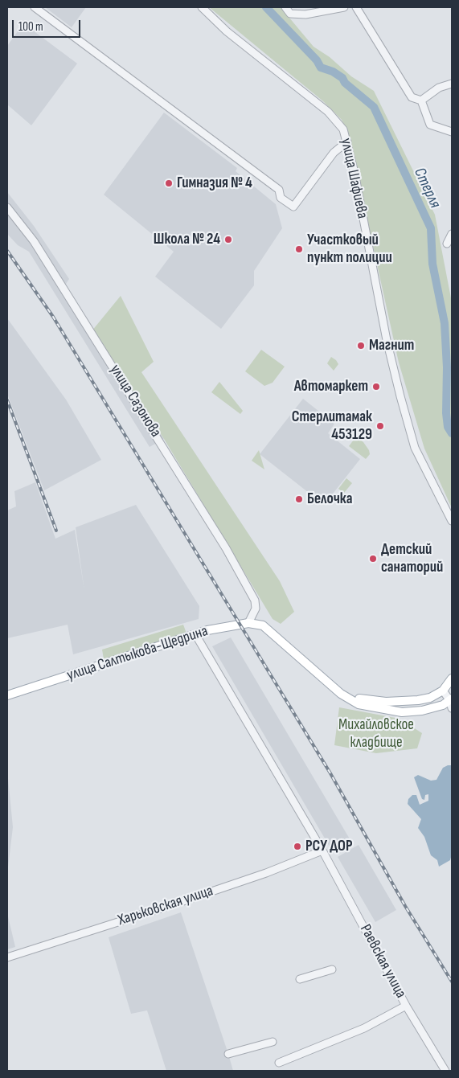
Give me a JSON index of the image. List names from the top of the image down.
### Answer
{
  "streets": {
    "main road": ["улица Салтыкова-Щедрина"],
    "street": [
      "улица Шафиева",
      "улица Сазонова",
      "Харьковская улица",
      "Раевская улица"
    ]
  },
  "crossings": [
    ["улица Сазонова", "улица Салтыкова-Щедрина"],
    ["улица Салтыкова-Щедрина", "Раевская улица"],
    ["Харьковская улица", "Раевская улица"]
  ],
  "water": ["Стерля"],
  "parks": ["Михайловское кладбище"],
  "places": [
    "Гимназия № 4",
    "Школа № 24",
    "Участковый пункт полиции",
    "Магнит",
    "Автомаркет",
    "Стерлитамак 453129",
    "Белочка",
    "Детский санаторий",
    "РСУ ДОР"
  ],
  "scale_bar": "100 m"
}
